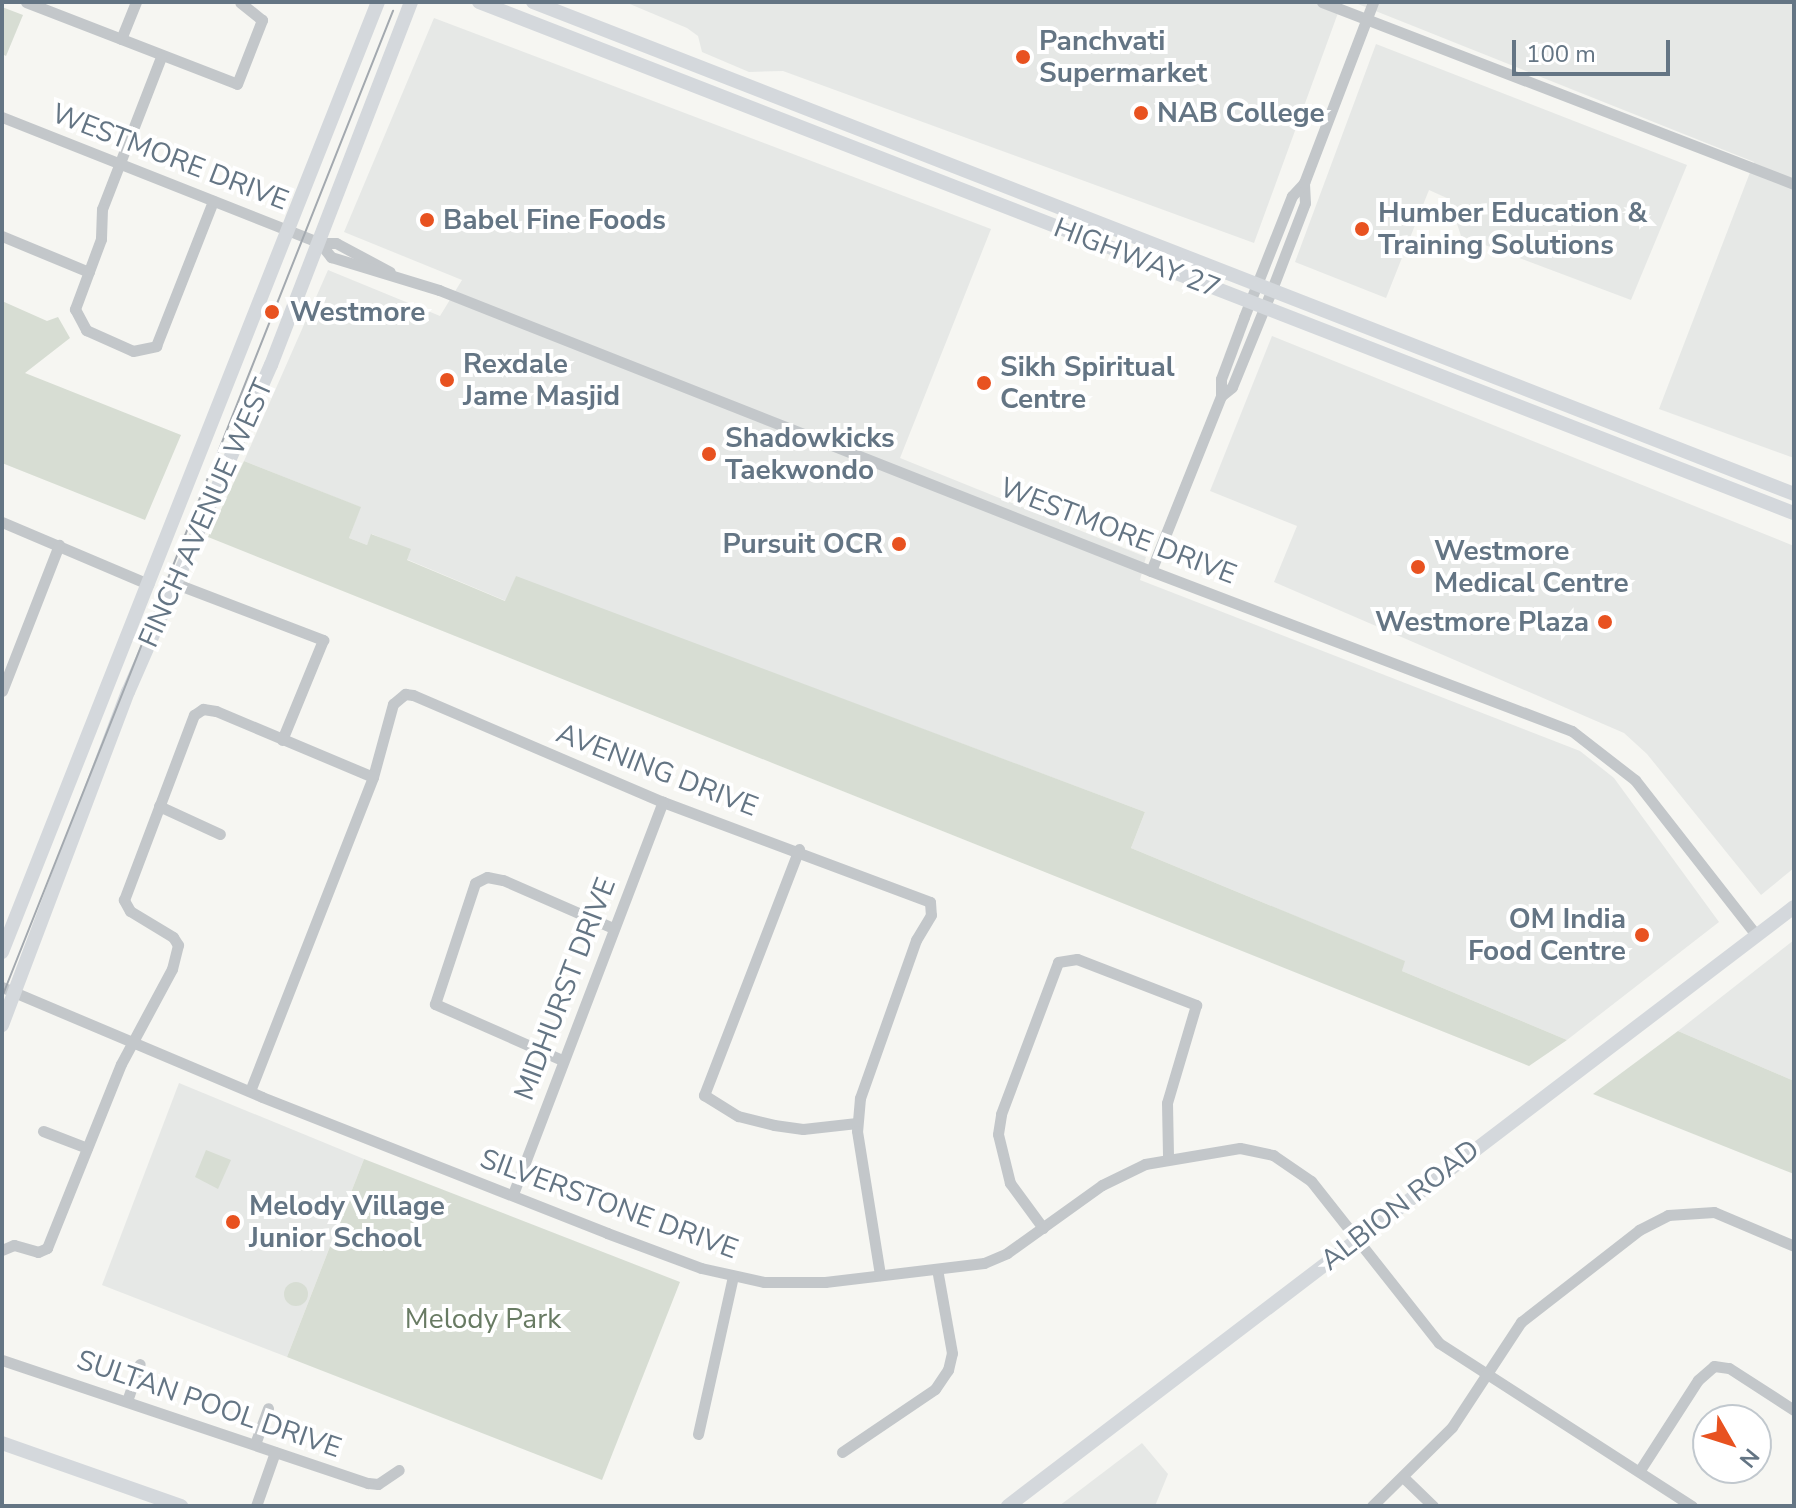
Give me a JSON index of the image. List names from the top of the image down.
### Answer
{
  "streets": {
    "main road": ["HIGHWAY 27", "FINCH AVENUE WEST", "ALBION ROAD"],
    "street": [
      "WESTMORE DRIVE",
      "AVENING DRIVE",
      "MIDHURST DRIVE",
      "SILVERSTONE DRIVE",
      "SULTAN POOL DRIVE"
    ]
  },
  "crossings": [
    ["WESTMORE DRIVE", "FINCH AVENUE WEST"],
    ["WESTMORE DRIVE", "ALBION ROAD"],
    ["FINCH AVENUE WEST", "SILVERSTONE DRIVE"],
    ["AVENING DRIVE", "MIDHURST DRIVE"],
    ["AVENING DRIVE", "SILVERSTONE DRIVE"],
    ["MIDHURST DRIVE", "SILVERSTONE DRIVE"],
    ["SILVERSTONE DRIVE", "ALBION ROAD"]
  ],
  "parks": ["Melody Park"],
  "places": [
    "Panchvati Supermarket",
    "NAB College",
    "Babel Fine Foods",
    "Humber Education & Training Solutions",
    "Westmore",
    "Rexdale Jame Masjid",
    "Sikh Spiritual Centre",
    "Shadowkicks Taekwondo",
    "Pursuit OCR",
    "Westmore Medical Centre",
    "Westmore Plaza",
    "OM India Food Centre",
    "Melody Village Junior School"
  ],
  "scale_bar": "100 m",
  "north": "bottom right"
}
